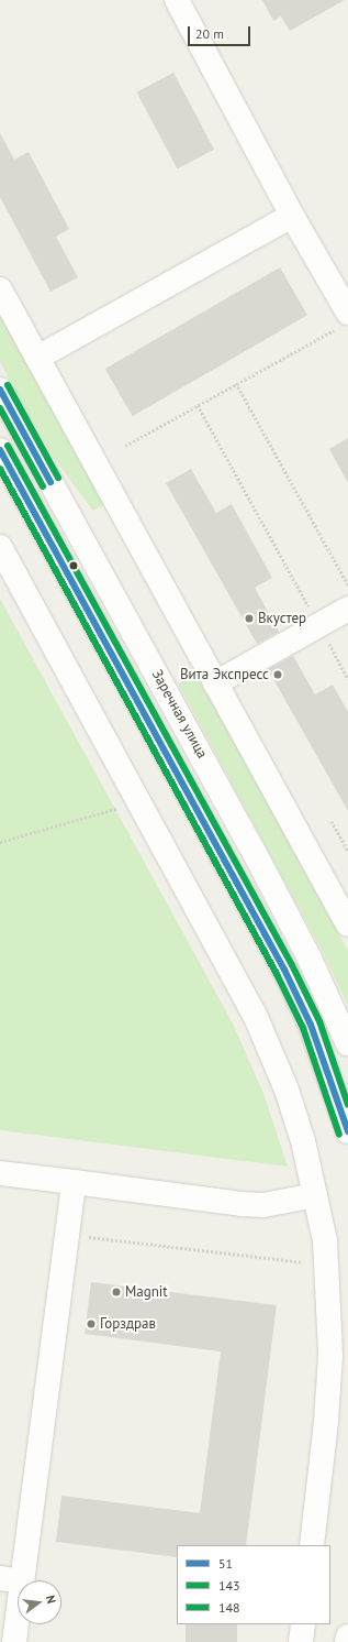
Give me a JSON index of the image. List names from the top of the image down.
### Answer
{
  "streets": {
    "street": ["Заречная улица"]
  },
  "places": [
    "Вкустер",
    "Вита Экспресс",
    "Magnit",
    "Горздрав"
  ],
  "lines": ["transit line 148", "transit line 51", "transit line 143"],
  "legend": ["51", "143", "148"],
  "scale_bar": "20 m",
  "north": "right"
}
